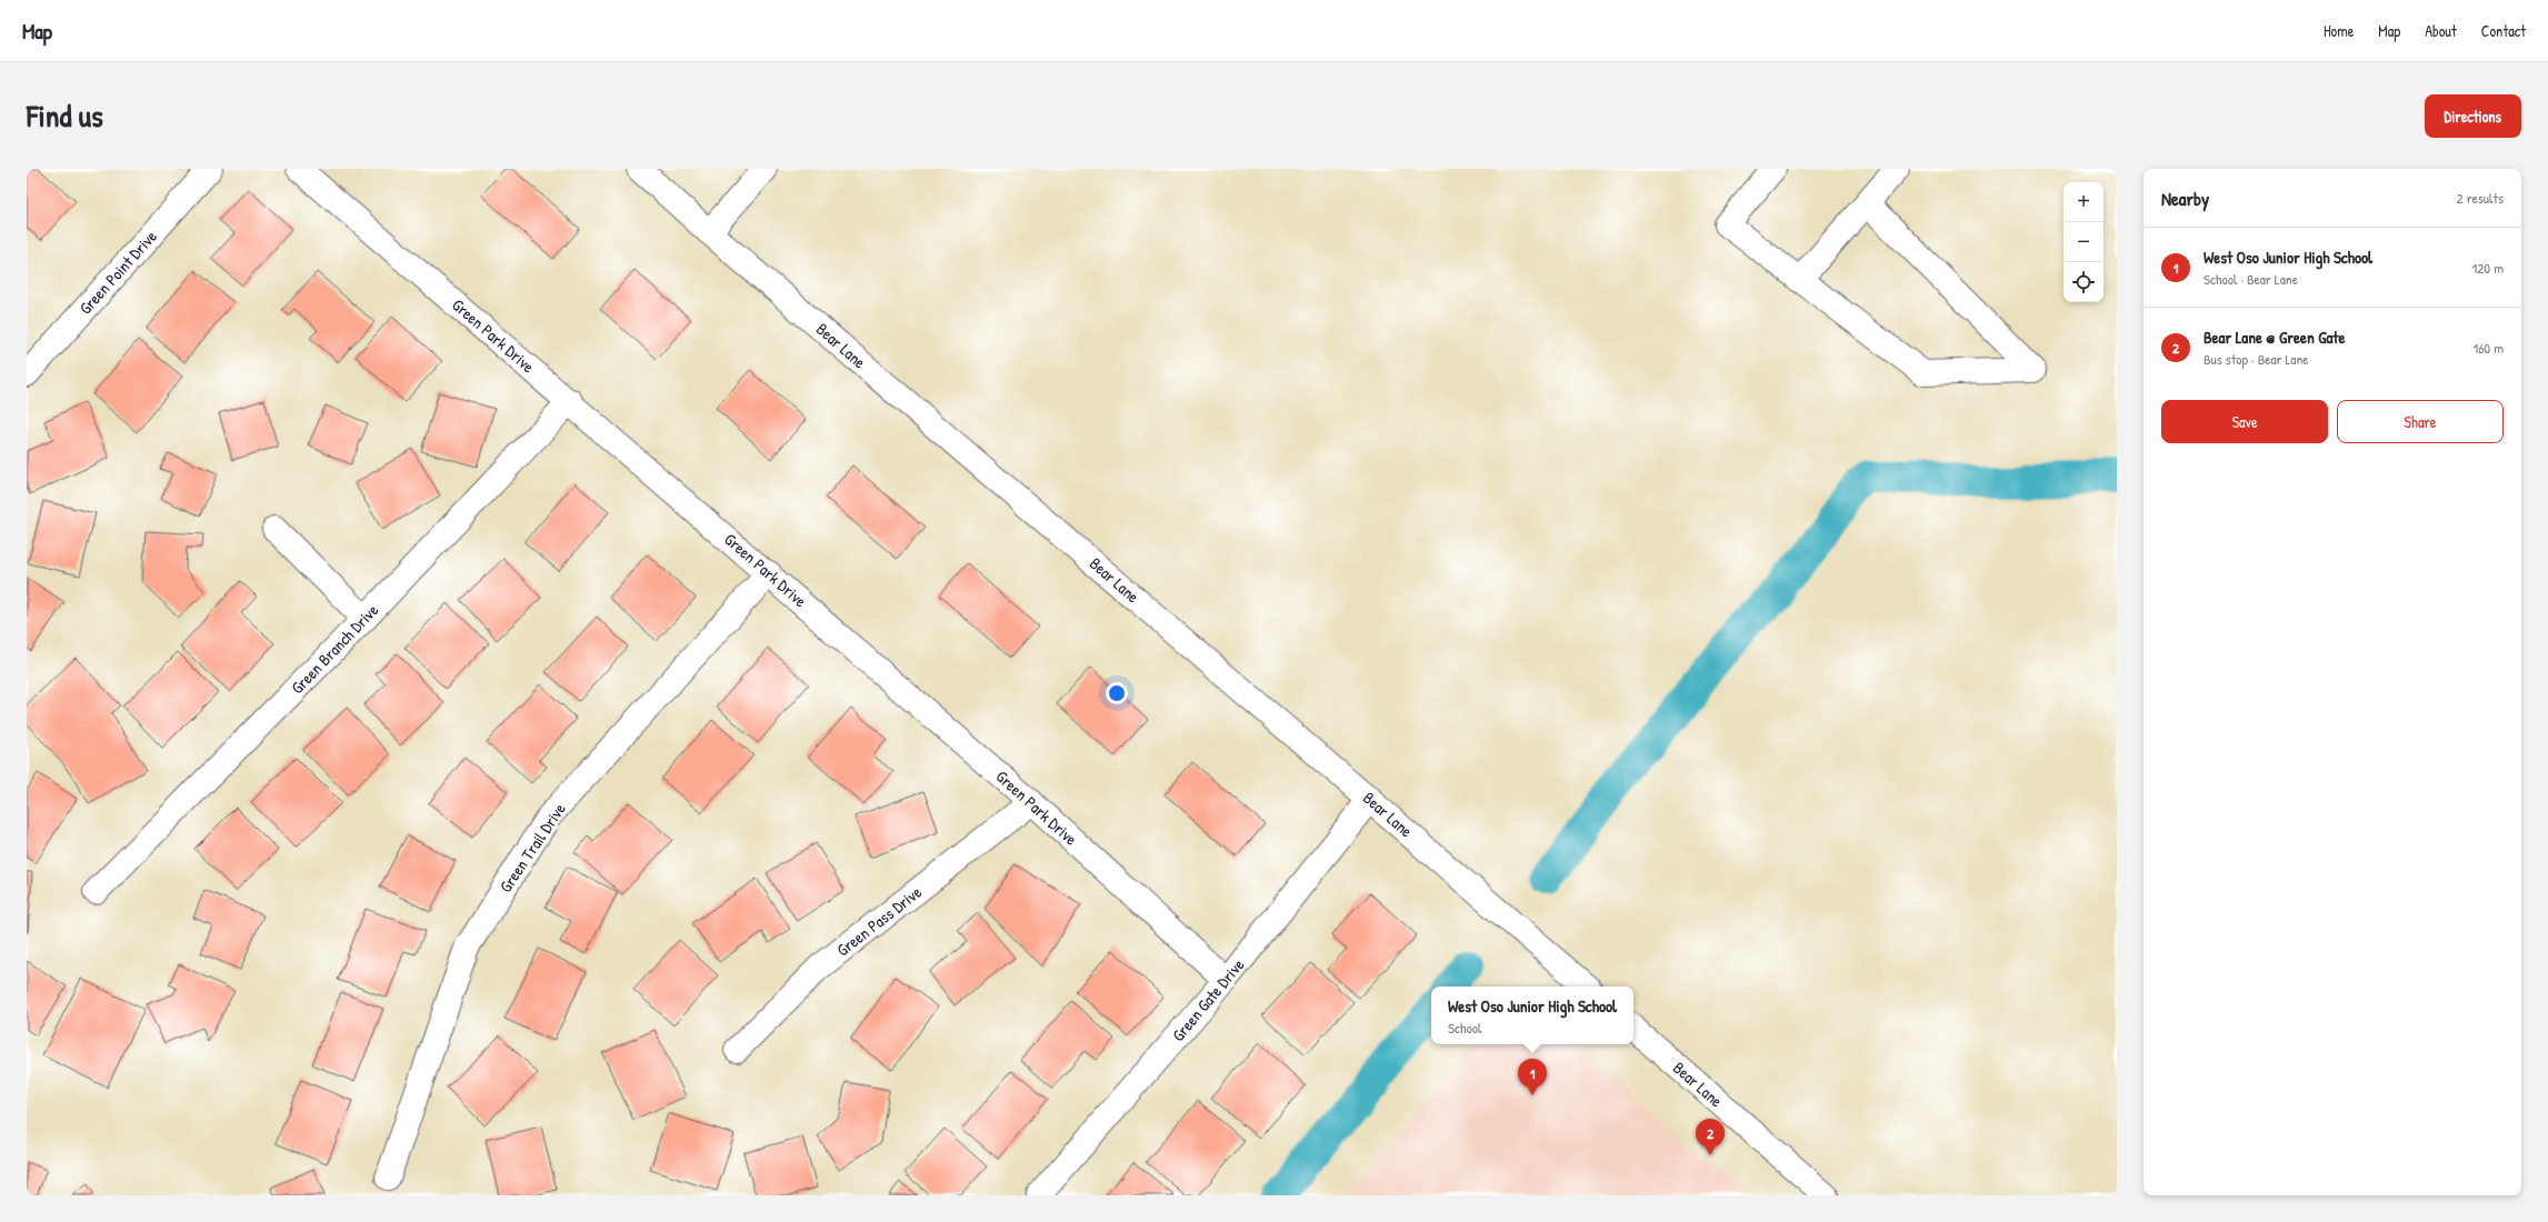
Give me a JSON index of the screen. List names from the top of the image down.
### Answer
{
  "streets": {
    "street": [
      "Green Point Drive",
      "Green Park Drive",
      "Bear Lane",
      "Green Branch Drive",
      "Green Trail Drive",
      "Green Pass Drive",
      "Green Gate Drive"
    ]
  },
  "crossings": [
    ["Green Park Drive", "Green Branch Drive"],
    ["Green Park Drive", "Green Trail Drive"],
    ["Green Park Drive", "Green Pass Drive"],
    ["Green Park Drive", "Green Gate Drive"],
    ["Bear Lane", "Green Gate Drive"]
  ],
  "page": {
    "header": "Map",
    "nav": [
      "Home",
      "Map",
      "About",
      "Contact"
    ],
    "title": "Find us",
    "buttons": [
      "Directions",
      ["Save", "Share"]
    ],
    "heading": ["Nearby", "2 results"],
    "map_buttons": ["+", "−"],
    "list": [
      {
        "mark": "1",
        "name": "West Oso Junior High School",
        "note": "School · Bear Lane",
        "value": "120 m"
      },
      {
        "mark": "2",
        "name": "Bear Lane @ Green Gate",
        "note": "Bus stop · Bear Lane",
        "value": "160 m"
      }
    ],
    "popup": ["West Oso Junior High School", "School"],
    "pins": ["1", "2"]
  }
}
